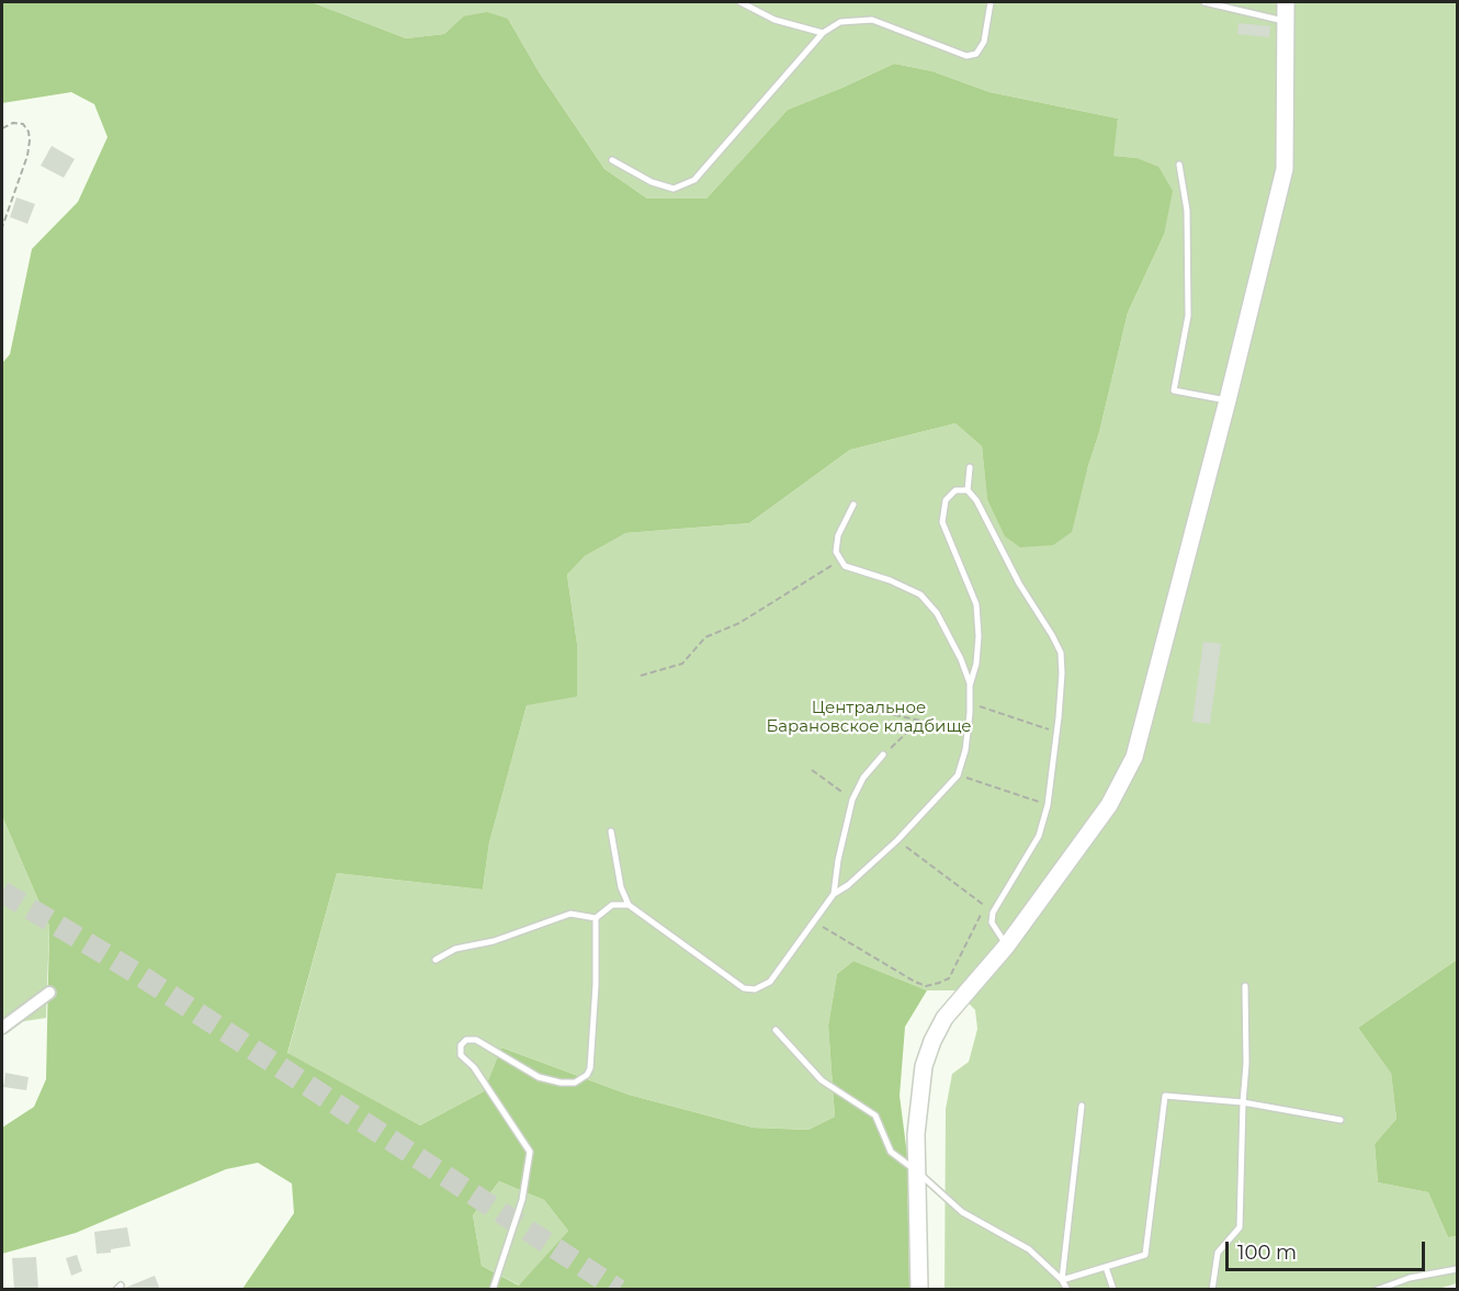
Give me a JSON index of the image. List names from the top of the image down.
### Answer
{
  "parks": ["Центральное Барановское кладбище"],
  "scale_bar": "100 m"
}
